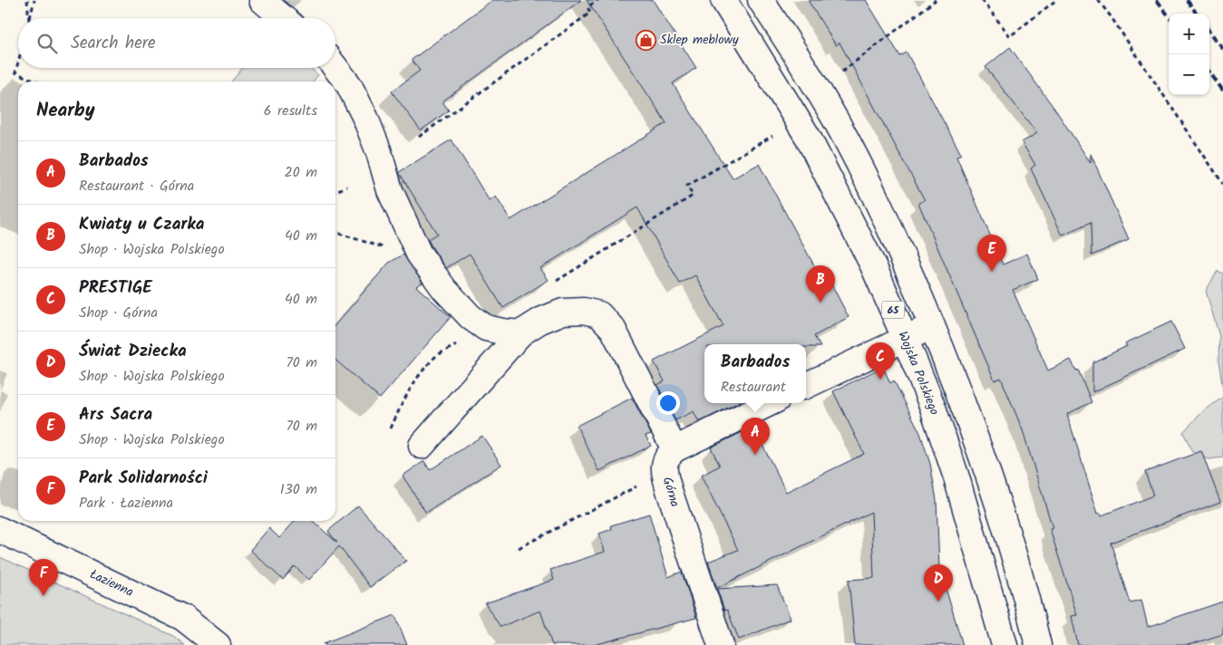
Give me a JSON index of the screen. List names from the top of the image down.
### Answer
{
  "streets": {
    "main road": [
      "65",
      "Wojska Polskiego",
      "Górna",
      "Łazienna"
    ]
  },
  "places": {
    "shop": ["Sklep meblowy"]
  },
  "page": {
    "map_buttons": ["+", "−"],
    "search": "Search here",
    "heading": ["Nearby", "6 results"],
    "list": [
      {
        "mark": "A",
        "name": "Barbados",
        "note": "Restaurant · Górna",
        "value": "20 m"
      },
      {
        "mark": "B",
        "name": "Kwiaty u Czarka",
        "note": "Shop · Wojska Polskiego",
        "value": "40 m"
      },
      {
        "mark": "C",
        "name": "PRESTIGE",
        "note": "Shop · Górna",
        "value": "40 m"
      },
      {
        "mark": "D",
        "name": "Świat Dziecka",
        "note": "Shop · Wojska Polskiego",
        "value": "70 m"
      },
      {
        "mark": "E",
        "name": "Ars Sacra",
        "note": "Shop · Wojska Polskiego",
        "value": "70 m"
      },
      {
        "mark": "F",
        "name": "Park Solidarności",
        "note": "Park · Łazienna",
        "value": "130 m"
      }
    ],
    "pins": [
      "E",
      "B",
      "C",
      "A",
      "F",
      "D"
    ],
    "popup": ["Barbados", "Restaurant"]
  }
}
